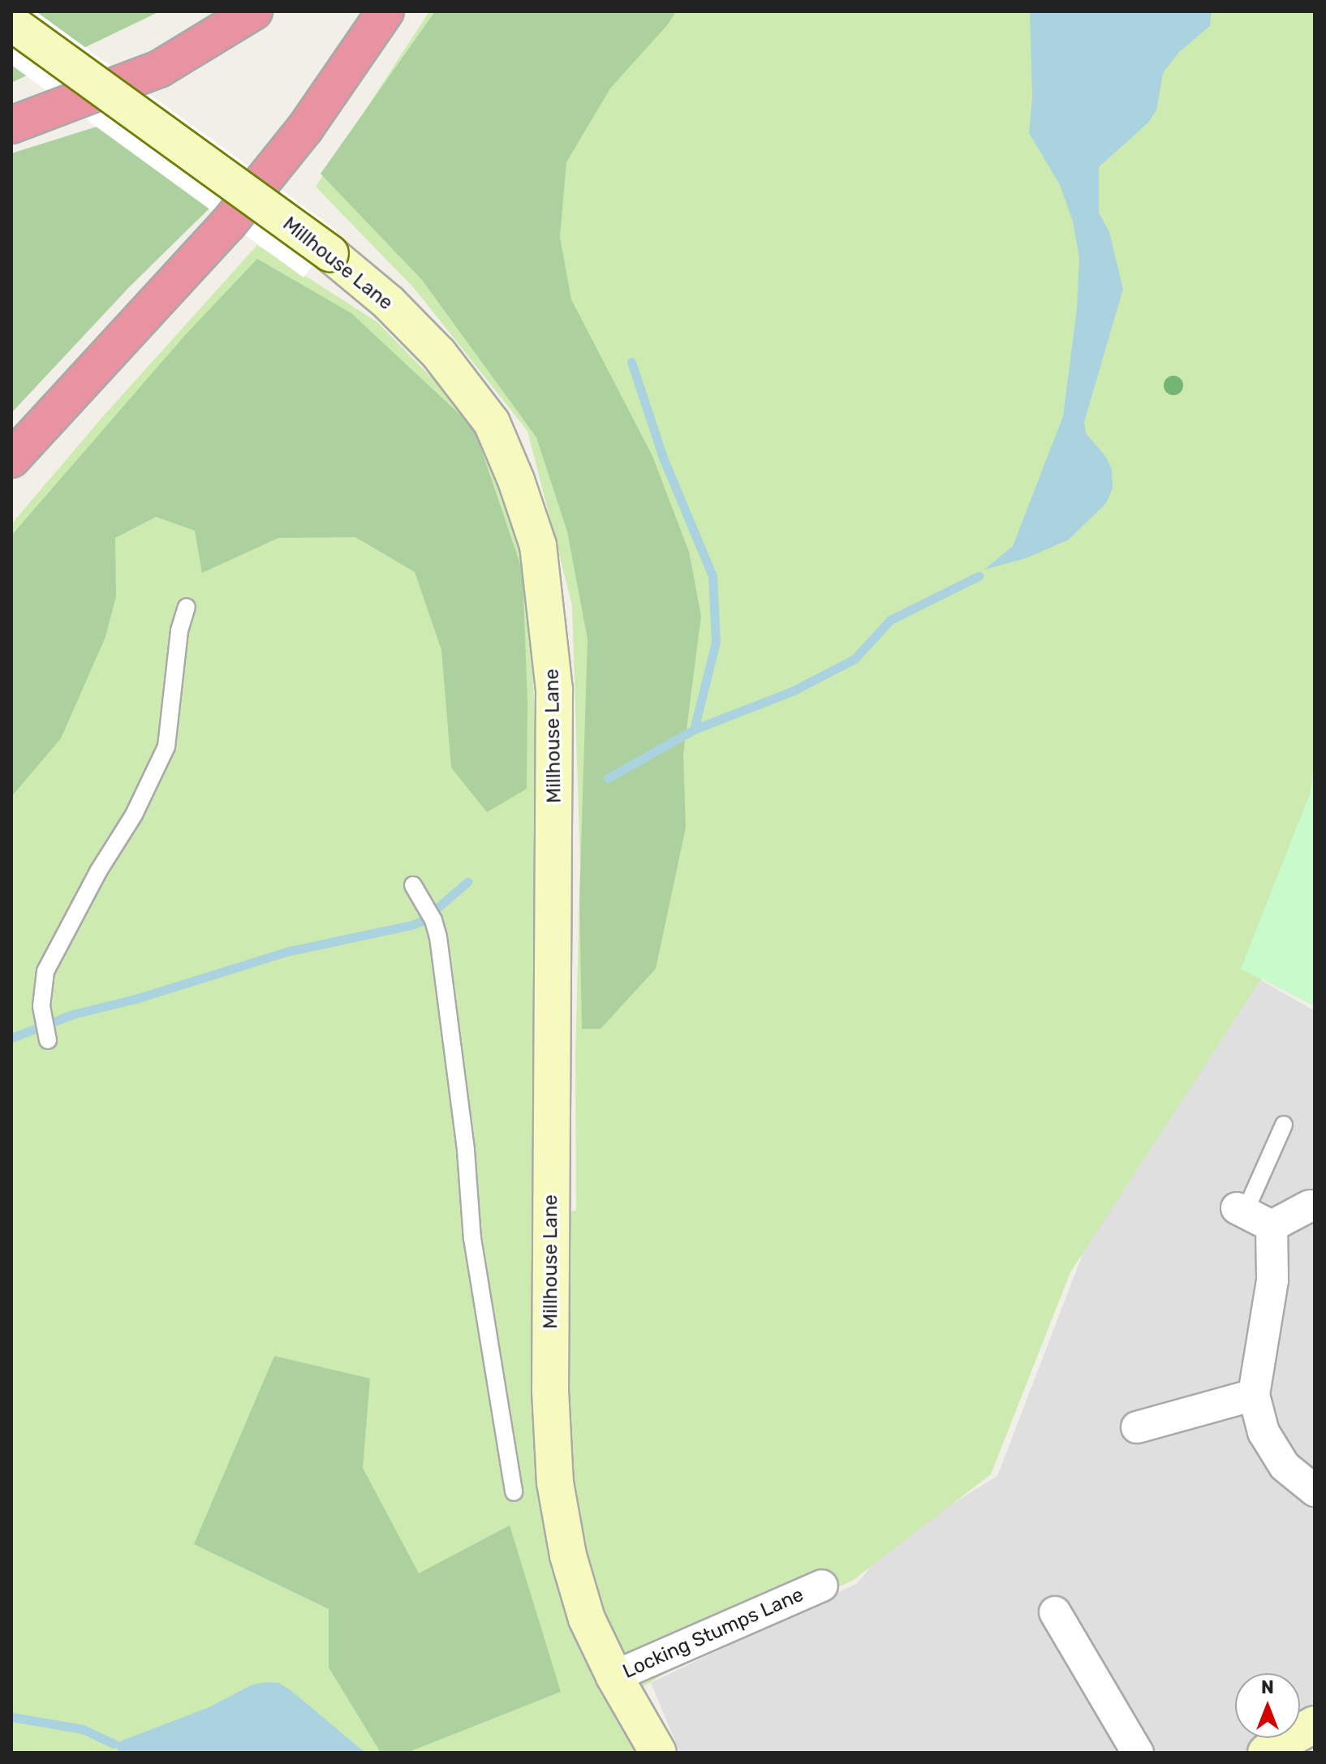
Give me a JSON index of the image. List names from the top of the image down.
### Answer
{
  "streets": {
    "street": ["Millhouse Lane", "Locking Stumps Lane"]
  },
  "crossings": [
    ["Millhouse Lane", "Locking Stumps Lane"]
  ],
  "north": "top"
}
